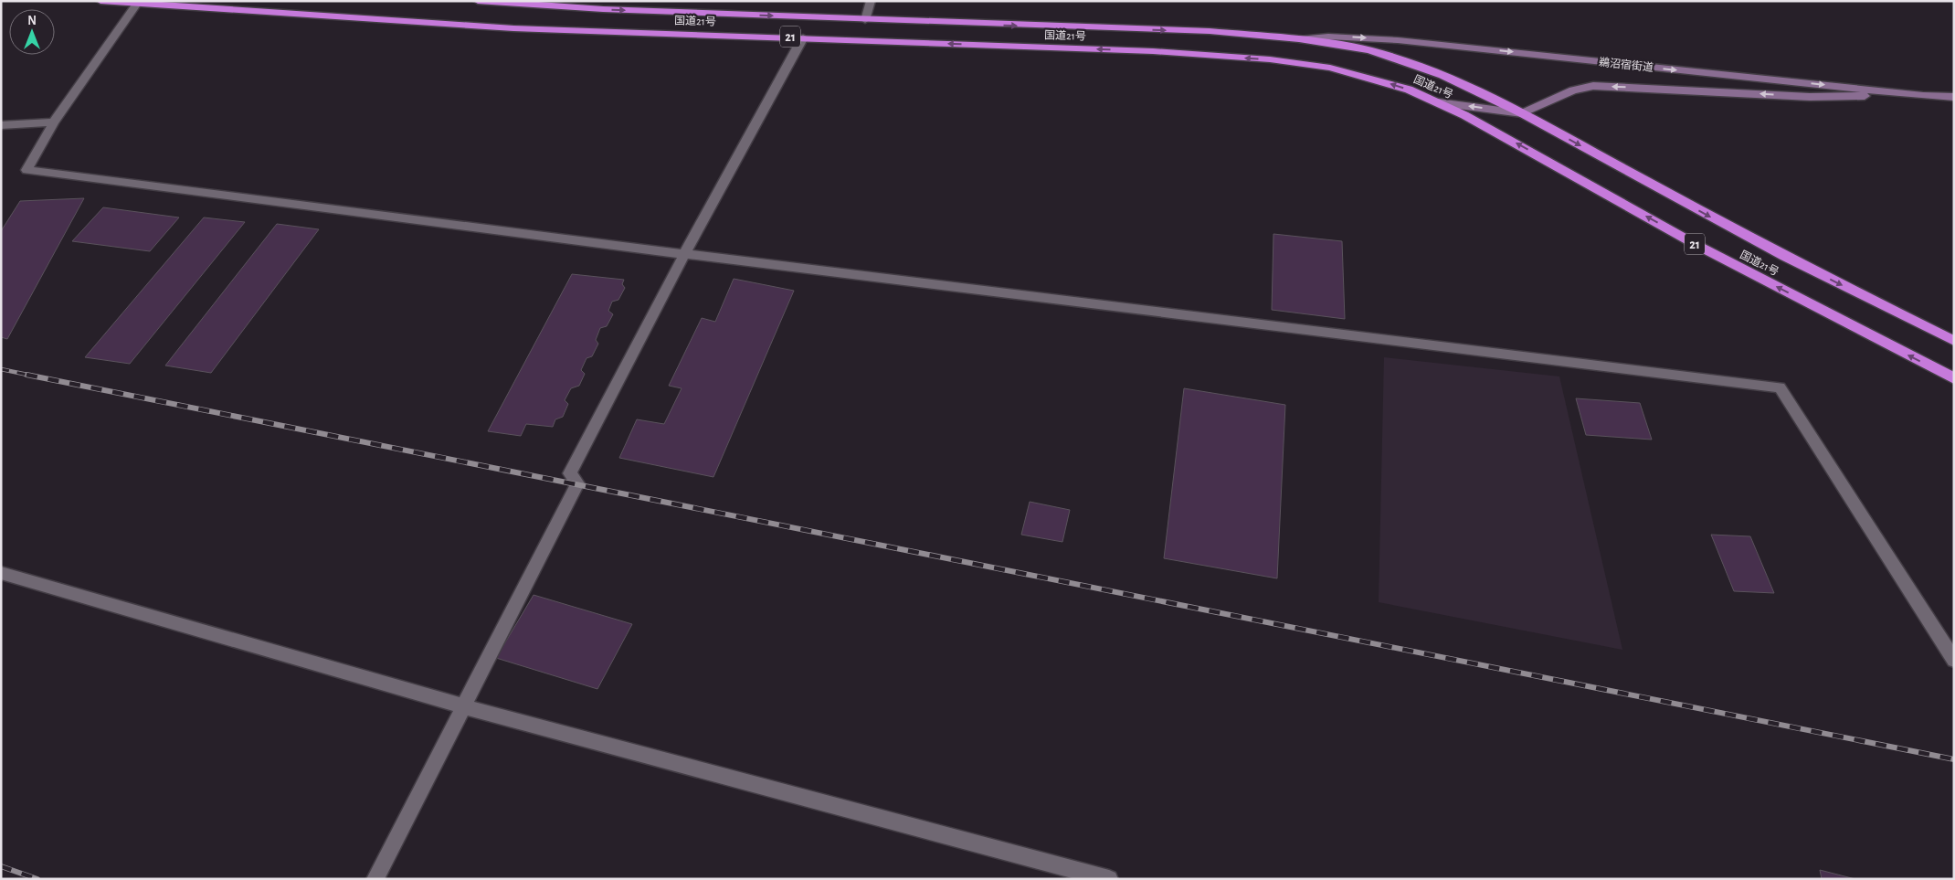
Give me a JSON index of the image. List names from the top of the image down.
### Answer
{
  "streets": {
    "highway": ["国道21号", "21"],
    "street": ["鵜沼宿街道"]
  },
  "crossings": [
    ["国道21号", "鵜沼宿街道"]
  ],
  "north": "top"
}
